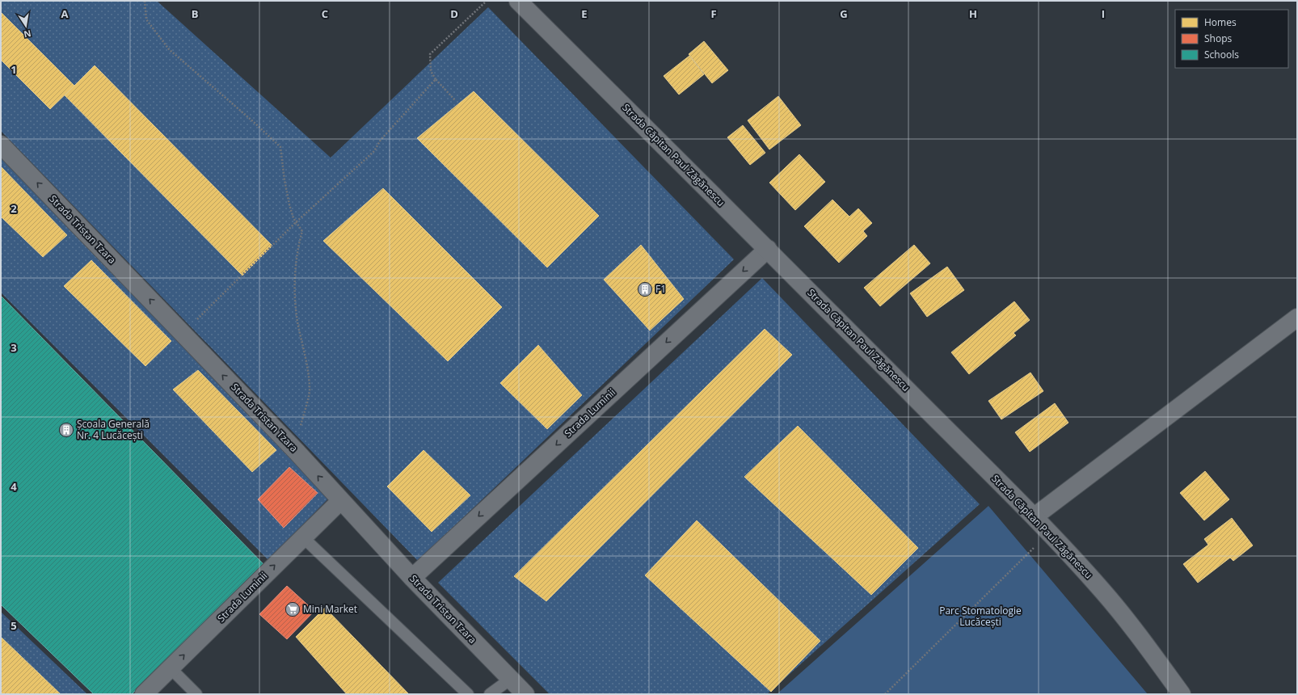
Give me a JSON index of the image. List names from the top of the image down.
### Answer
{
  "streets": {
    "street": ["Strada Căpitan Paul Zăgănescu", "Strada Tristan Tzara", "Strada Luminii"]
  },
  "crossings": [
    ["Strada Căpitan Paul Zăgănescu", "Strada Luminii"],
    ["Strada Tristan Tzara", "Strada Luminii"]
  ],
  "one_way": ["Strada Tristan Tzara"],
  "parks": ["Parc Stomatologie Lucăcești"],
  "places": {
    "building": ["F1", "Școala Generală Nr. 4 Lucăcești"],
    "supermarket": ["Mini Market"]
  },
  "legend": ["Homes", "Shops", "Schools"],
  "north": "bottom",
  "grid": {
    "columns": [
      "A",
      "B",
      "C",
      "D",
      "E",
      "F",
      "G",
      "H",
      "I"
    ],
    "rows": [
      "1",
      "2",
      "3",
      "4",
      "5"
    ]
  }
}
